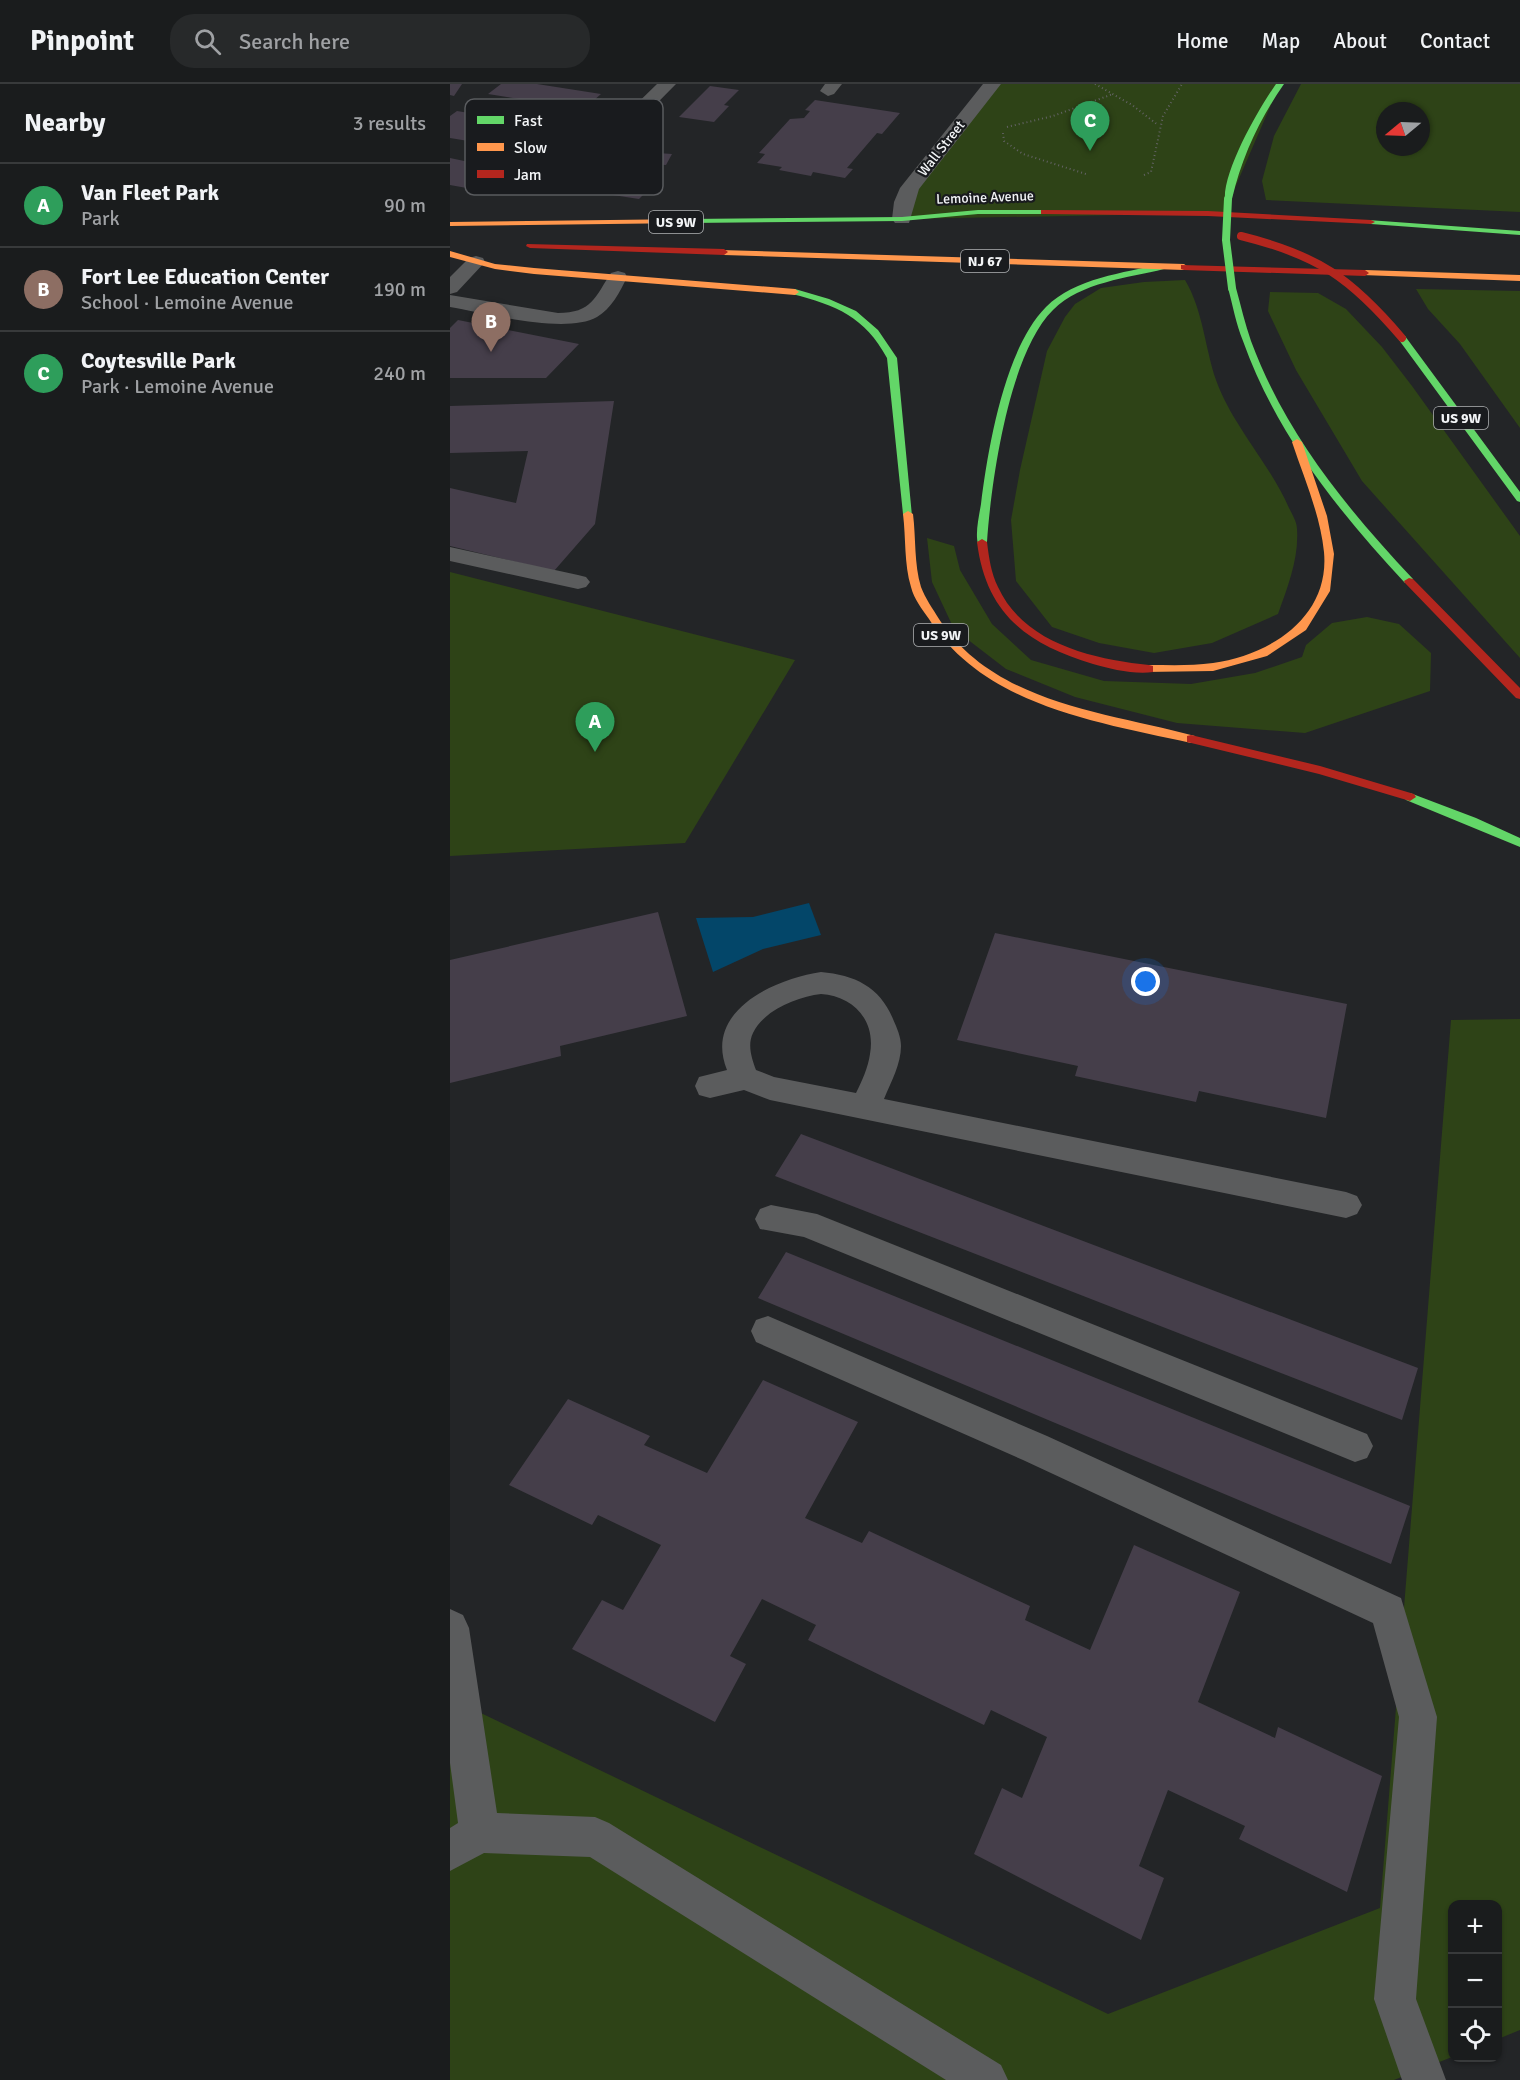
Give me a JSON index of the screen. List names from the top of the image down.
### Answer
{
  "streets": {
    "main road": ["Lemoine Avenue", "US 9W", "NJ 67"],
    "street": ["Wall Street"]
  },
  "crossings": [
    ["Wall Street", "Lemoine Avenue"],
    ["Wall Street", "US 9W"],
    ["Lemoine Avenue", "US 9W"]
  ],
  "legend": ["Fast", "Slow", "Jam"],
  "north": "left",
  "page": {
    "header": "Pinpoint",
    "search": "Search here",
    "nav": [
      "Home",
      "Map",
      "About",
      "Contact"
    ],
    "heading": ["Nearby", "3 results"],
    "pins": ["C", "B", "A"],
    "list": [
      {
        "mark": "A",
        "name": "Van Fleet Park",
        "note": "Park",
        "value": "90 m"
      },
      {
        "mark": "B",
        "name": "Fort Lee Education Center",
        "note": "School · Lemoine Avenue",
        "value": "190 m"
      },
      {
        "mark": "C",
        "name": "Coytesville Park",
        "note": "Park · Lemoine Avenue",
        "value": "240 m"
      }
    ],
    "map_buttons": ["+", "−"]
  }
}
